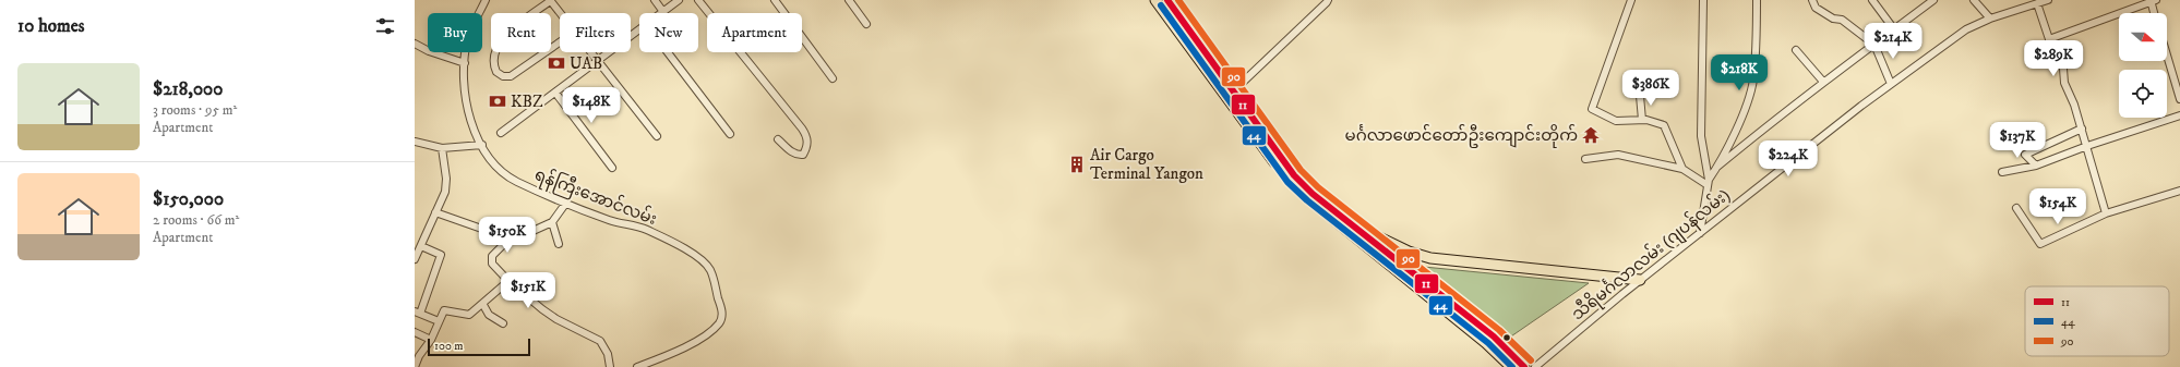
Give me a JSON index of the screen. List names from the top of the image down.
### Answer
{
  "streets": {
    "street": ["ရန်ကြီးအောင်လမ်း", "သီရိမင်္ဂလာလမ်း (ဂျပန်လမ်း)"]
  },
  "places": {
    "bank": ["UAB", "KBZ"],
    "temple": ["မင်္ဂလာဖောင်တော်ဦးကျောင်းတိုက်"],
    "building": ["Air Cargo Terminal Yangon"]
  },
  "lines": ["transit line 11", "transit line 90", "transit line 44"],
  "legend": ["11", "44", "90"],
  "scale_bar": "100 m",
  "north": "right",
  "page": {
    "heading": "10 homes",
    "chip": [
      "Buy",
      "Rent",
      "Filters",
      "New",
      "Apartment"
    ],
    "price": [
      "$214K",
      "$289K",
      "$218K",
      "$386K",
      "$148K",
      "$137K",
      "$224K",
      "$154K",
      "$150K",
      "$151K"
    ],
    "list": [
      {
        "name": "$218,000",
        "note": "3 rooms · 95 m² · Apartment"
      },
      {
        "name": "$150,000",
        "note": "2 rooms · 66 m² · Apartment"
      }
    ],
    "scale": "100 m"
  }
}
